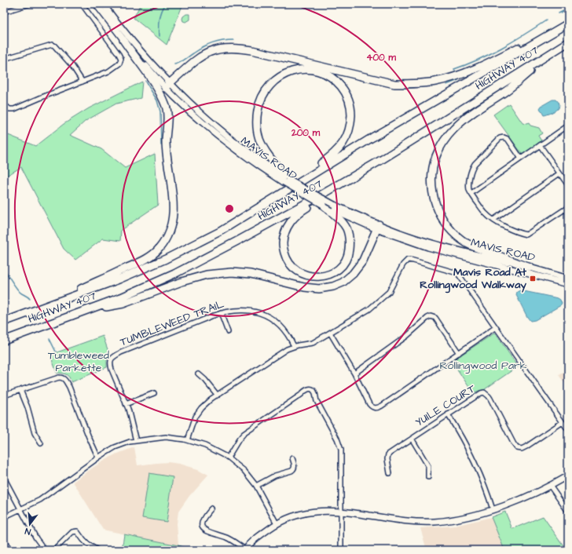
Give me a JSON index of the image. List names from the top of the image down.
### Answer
{
  "streets": {
    "highway": ["HIGHWAY 407"],
    "main road": ["MAVIS ROAD"],
    "street": ["TUMBLEWEED TRAIL", "YUILE COURT"]
  },
  "parks": ["Tumbleweed Parkette", "Rollingwood Park"],
  "places": {
    "transit": ["Mavis Road At Rollingwood Walkway"]
  },
  "north": "bottom",
  "rings": ["400 m", "200 m"]
}
